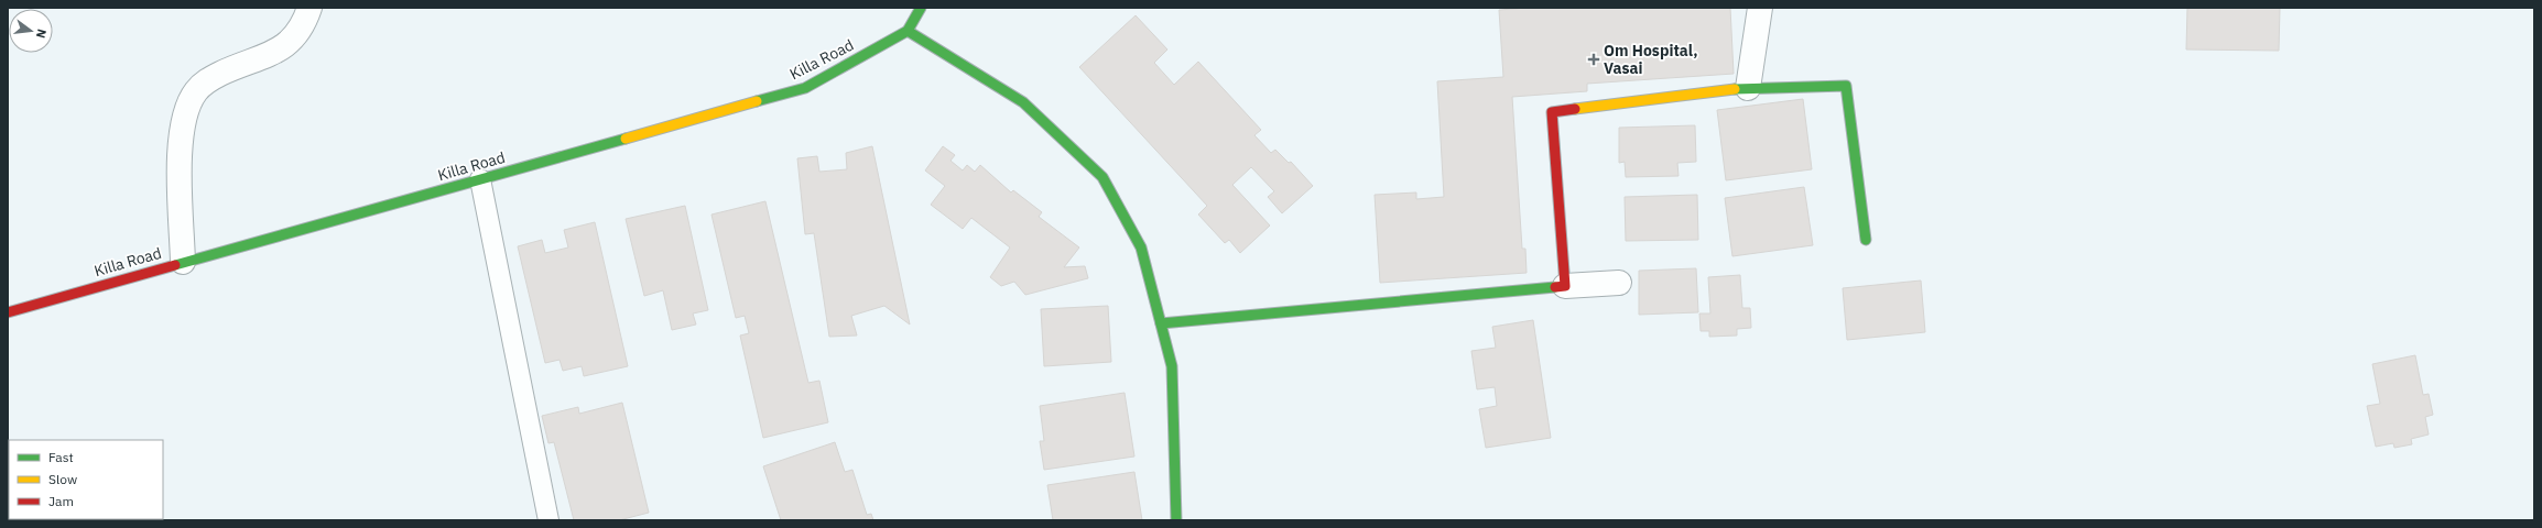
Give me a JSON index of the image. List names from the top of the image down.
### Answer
{
  "streets": {
    "street": ["Killa Road"]
  },
  "places": {
    "health": ["Om Hospital, Vasai"]
  },
  "legend": ["Fast", "Slow", "Jam"],
  "north": "right"
}
